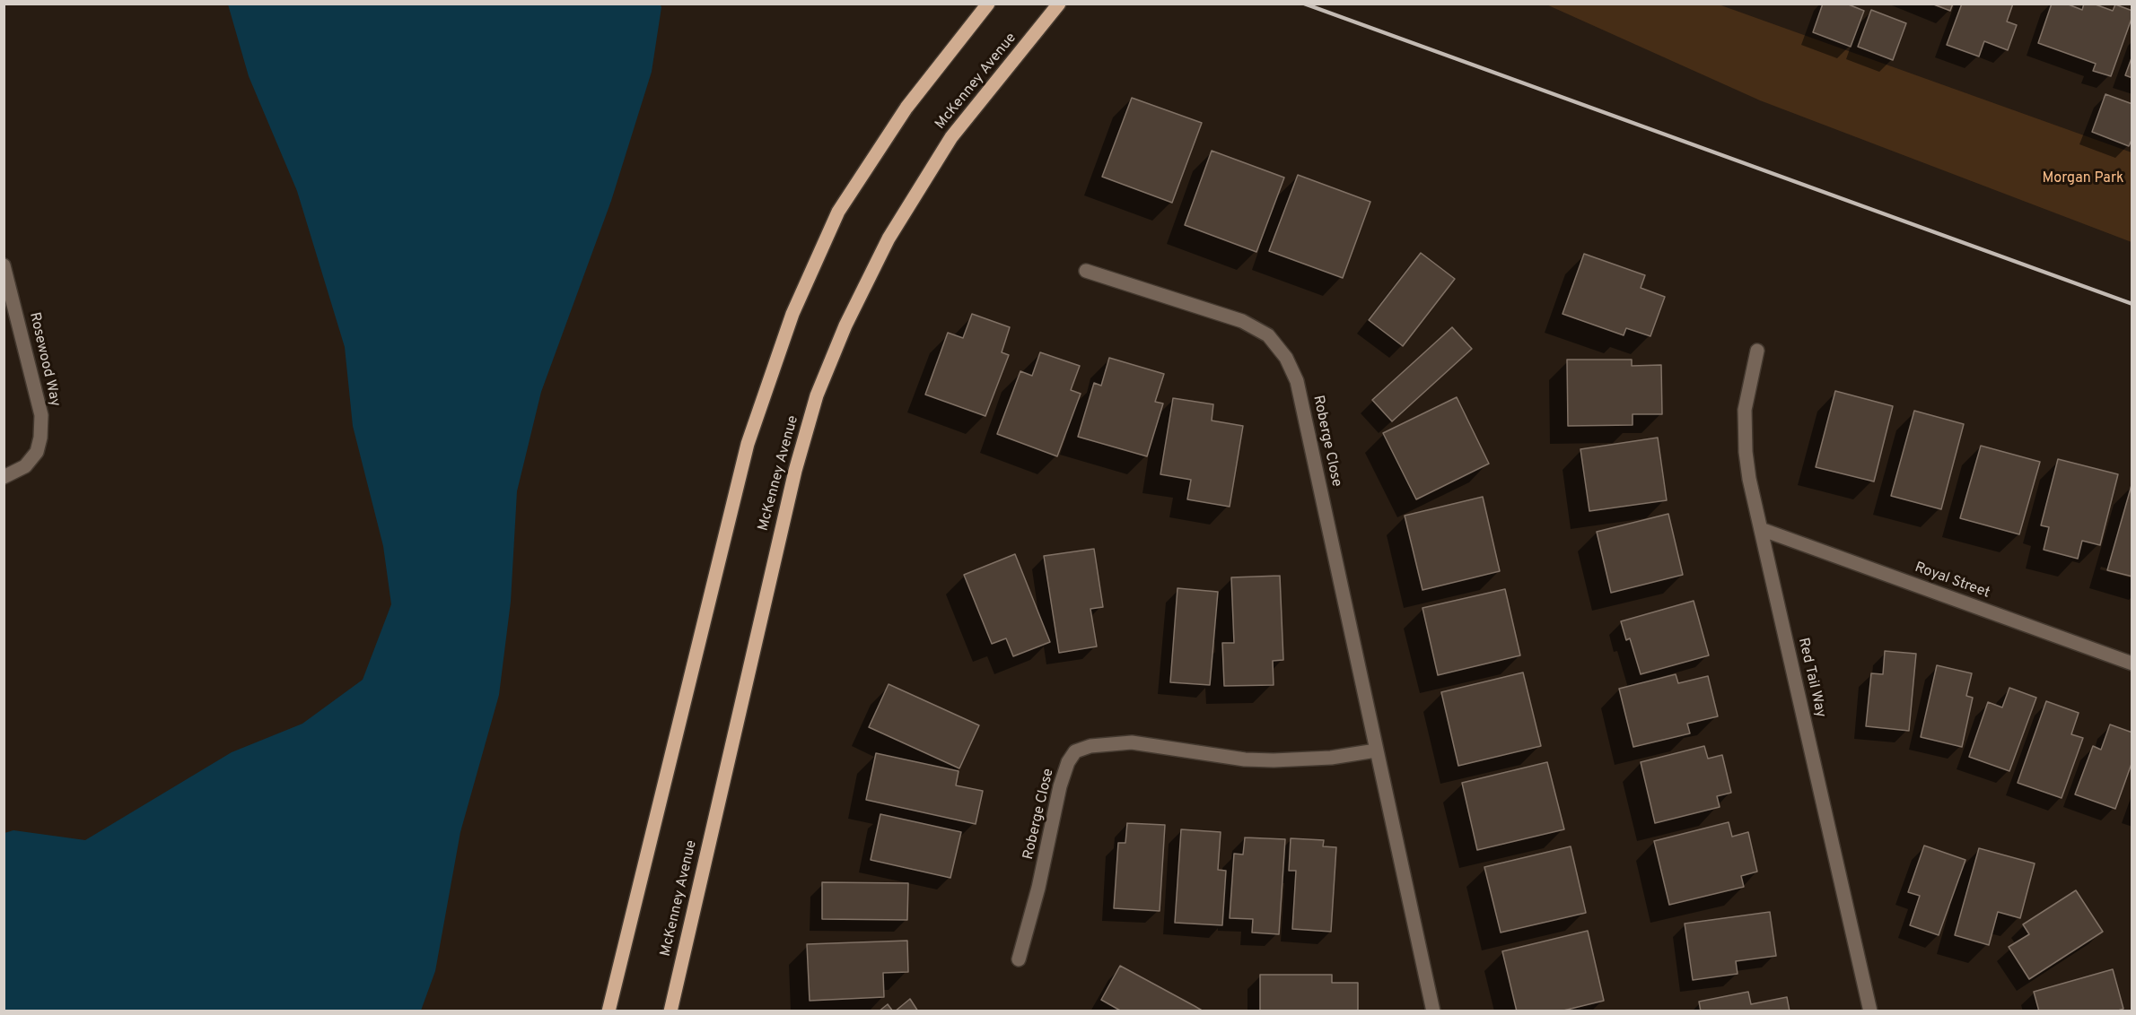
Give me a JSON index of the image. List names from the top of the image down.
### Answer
{
  "streets": {
    "main road": ["McKenney Avenue"],
    "street": [
      "Rosewood Way",
      "Roberge Close",
      "Royal Street",
      "Red Tail Way"
    ]
  },
  "crossings": [
    ["Royal Street", "Red Tail Way"]
  ],
  "parks": ["Morgan Park"]
}
